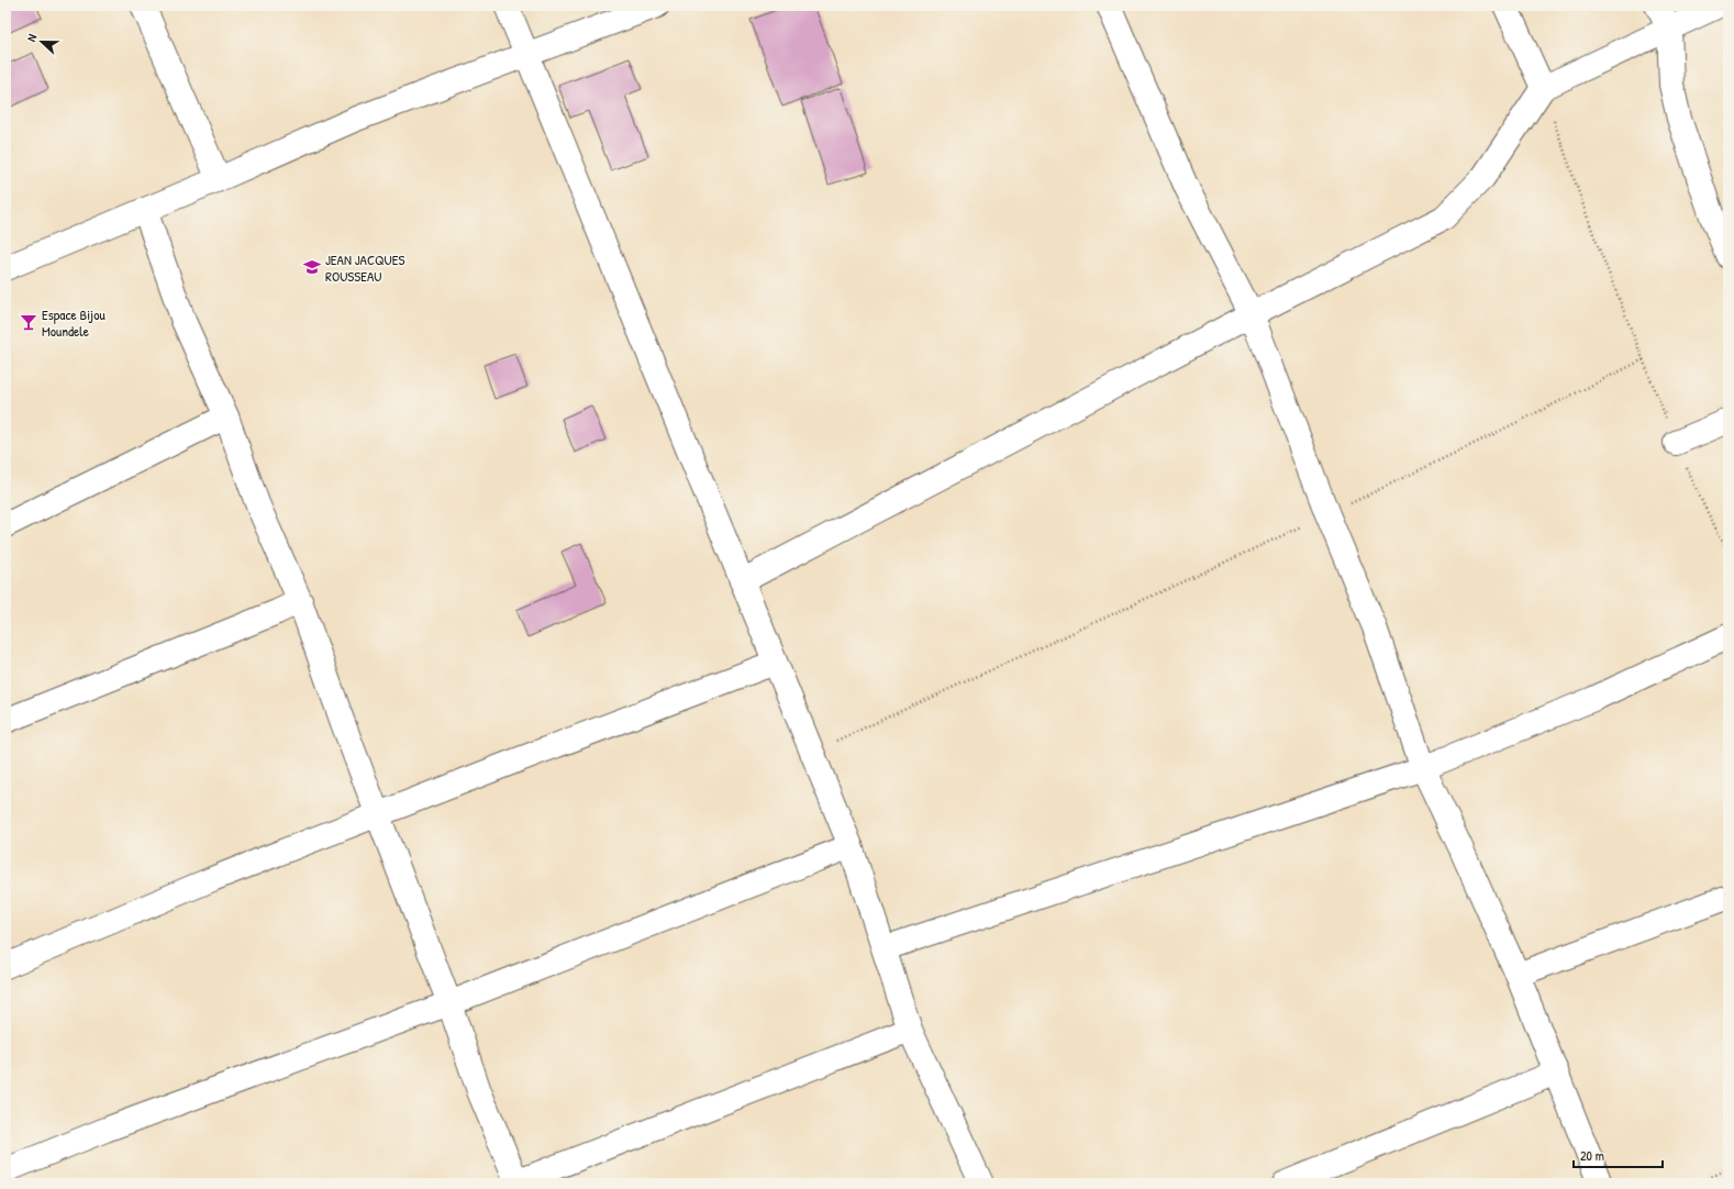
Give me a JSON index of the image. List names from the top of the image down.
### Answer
{
  "places": {
    "school or university": ["JEAN JACQUES ROUSSEAU"],
    "bar": ["Espace Bijou Moundele"]
  },
  "scale_bar": "20 m",
  "north": "left"
}
